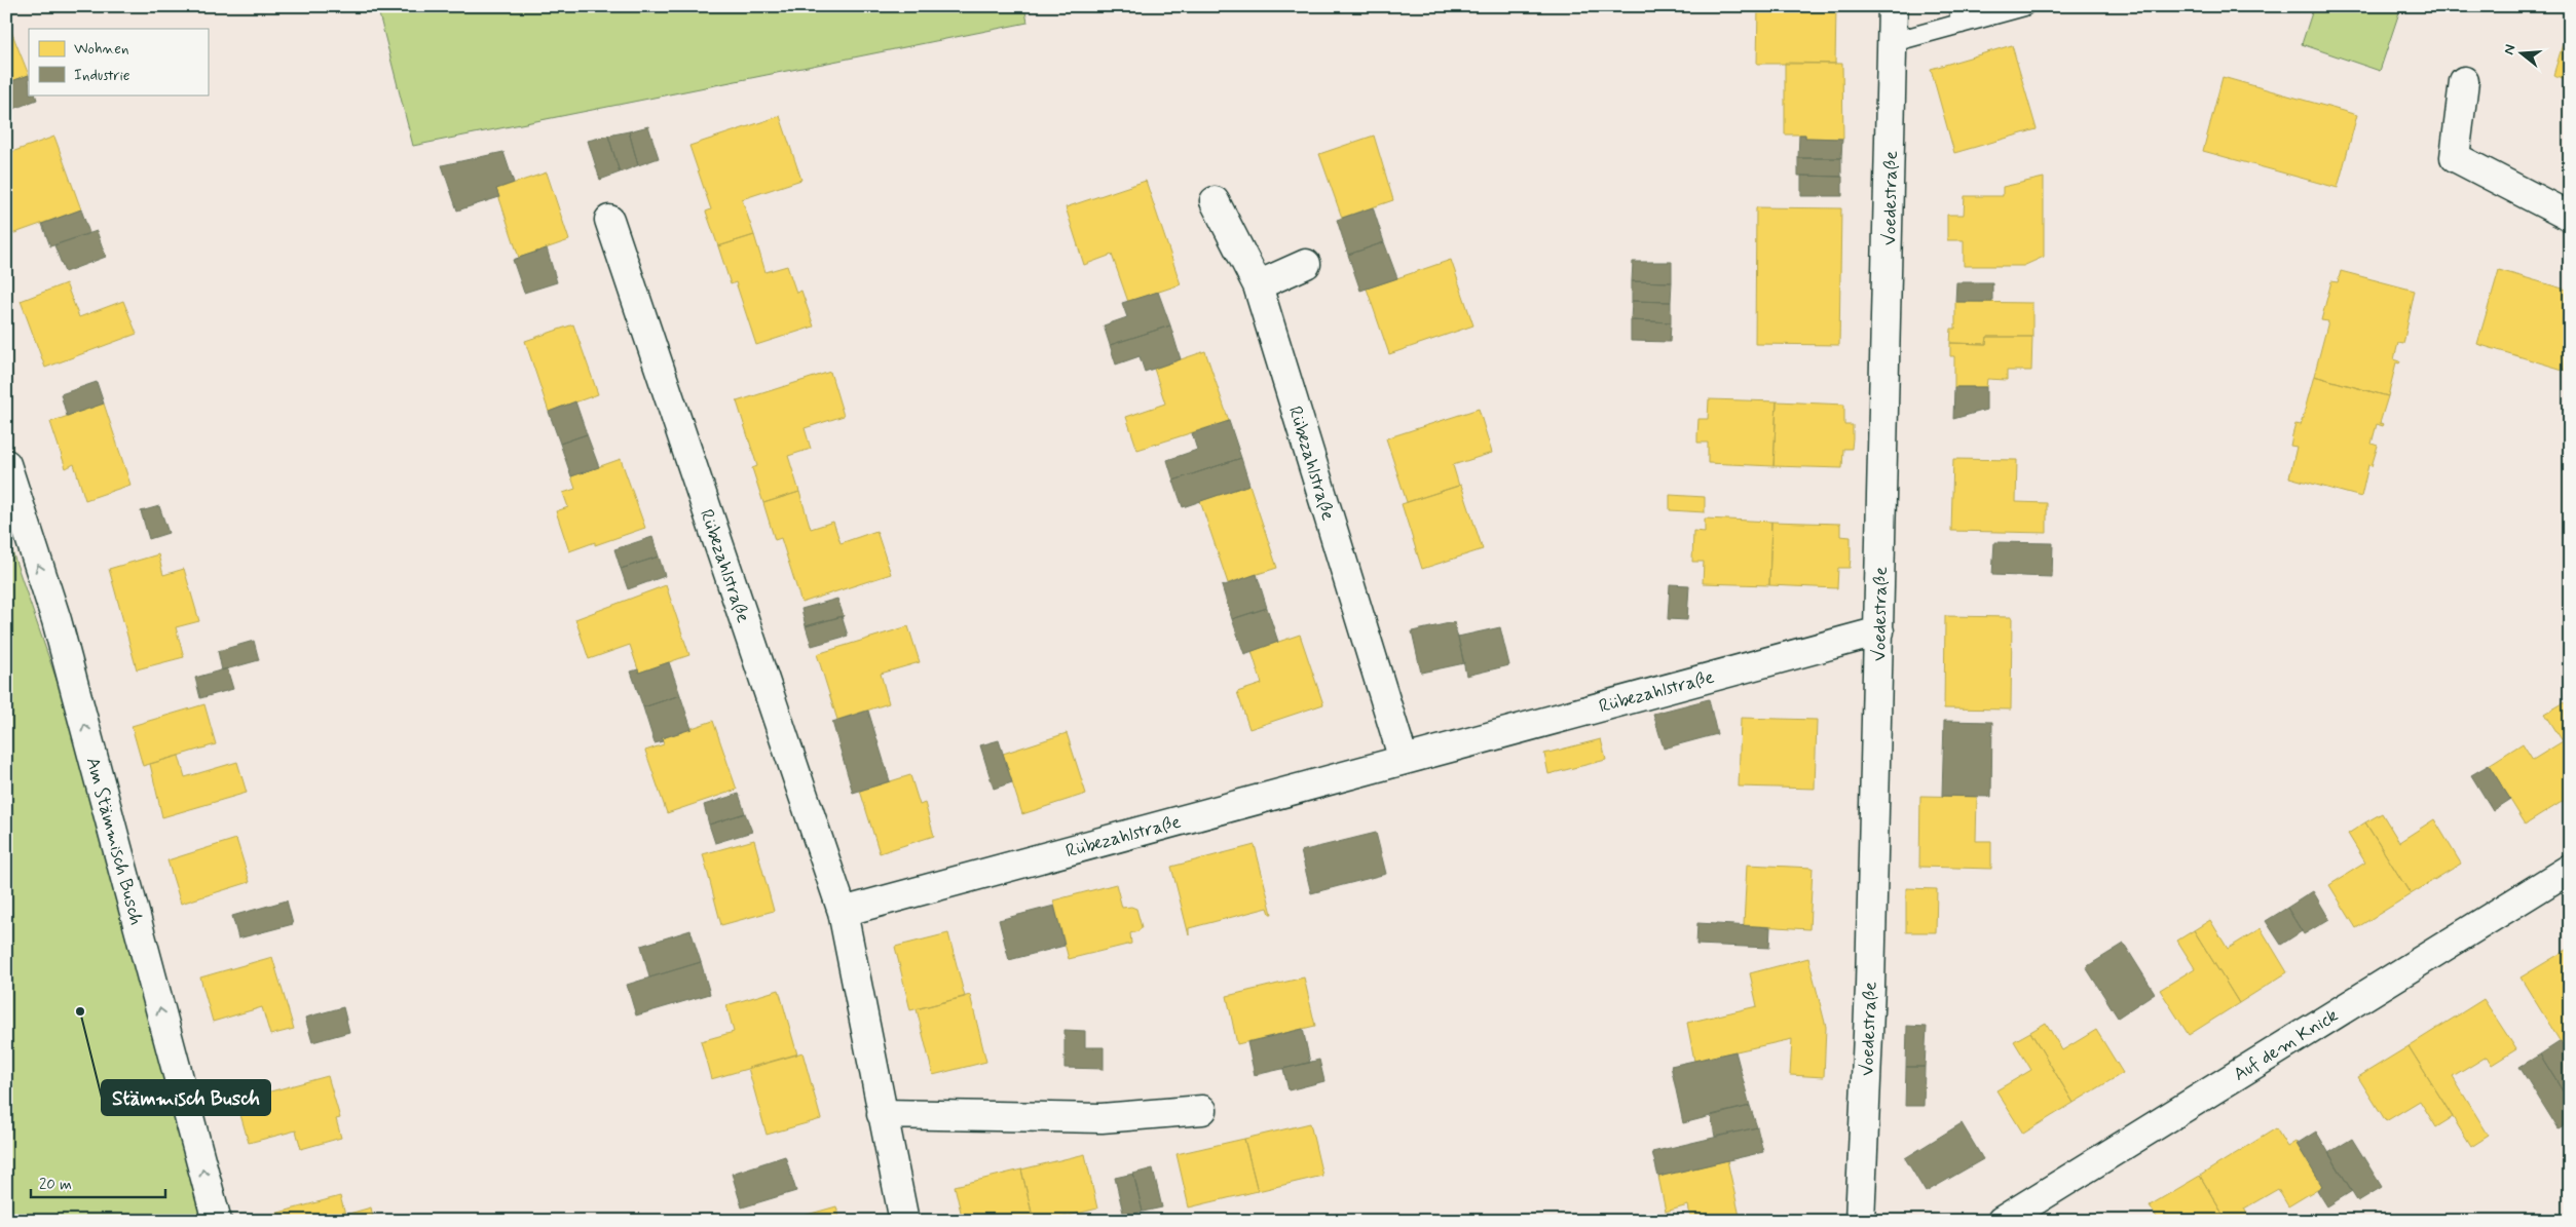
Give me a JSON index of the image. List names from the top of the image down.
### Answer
{
  "streets": {
    "street": [
      "Voedestraße",
      "Rübezahlstraße",
      "Am Stämmisch Busch",
      "Auf dem Knick"
    ]
  },
  "crossings": [
    ["Voedestraße", "Rübezahlstraße"]
  ],
  "one_way": ["Am Stämmisch Busch"],
  "places": ["Stämmisch Busch"],
  "legend": ["Wohnen", "Industrie"],
  "scale_bar": "20 m",
  "north": "left"
}
